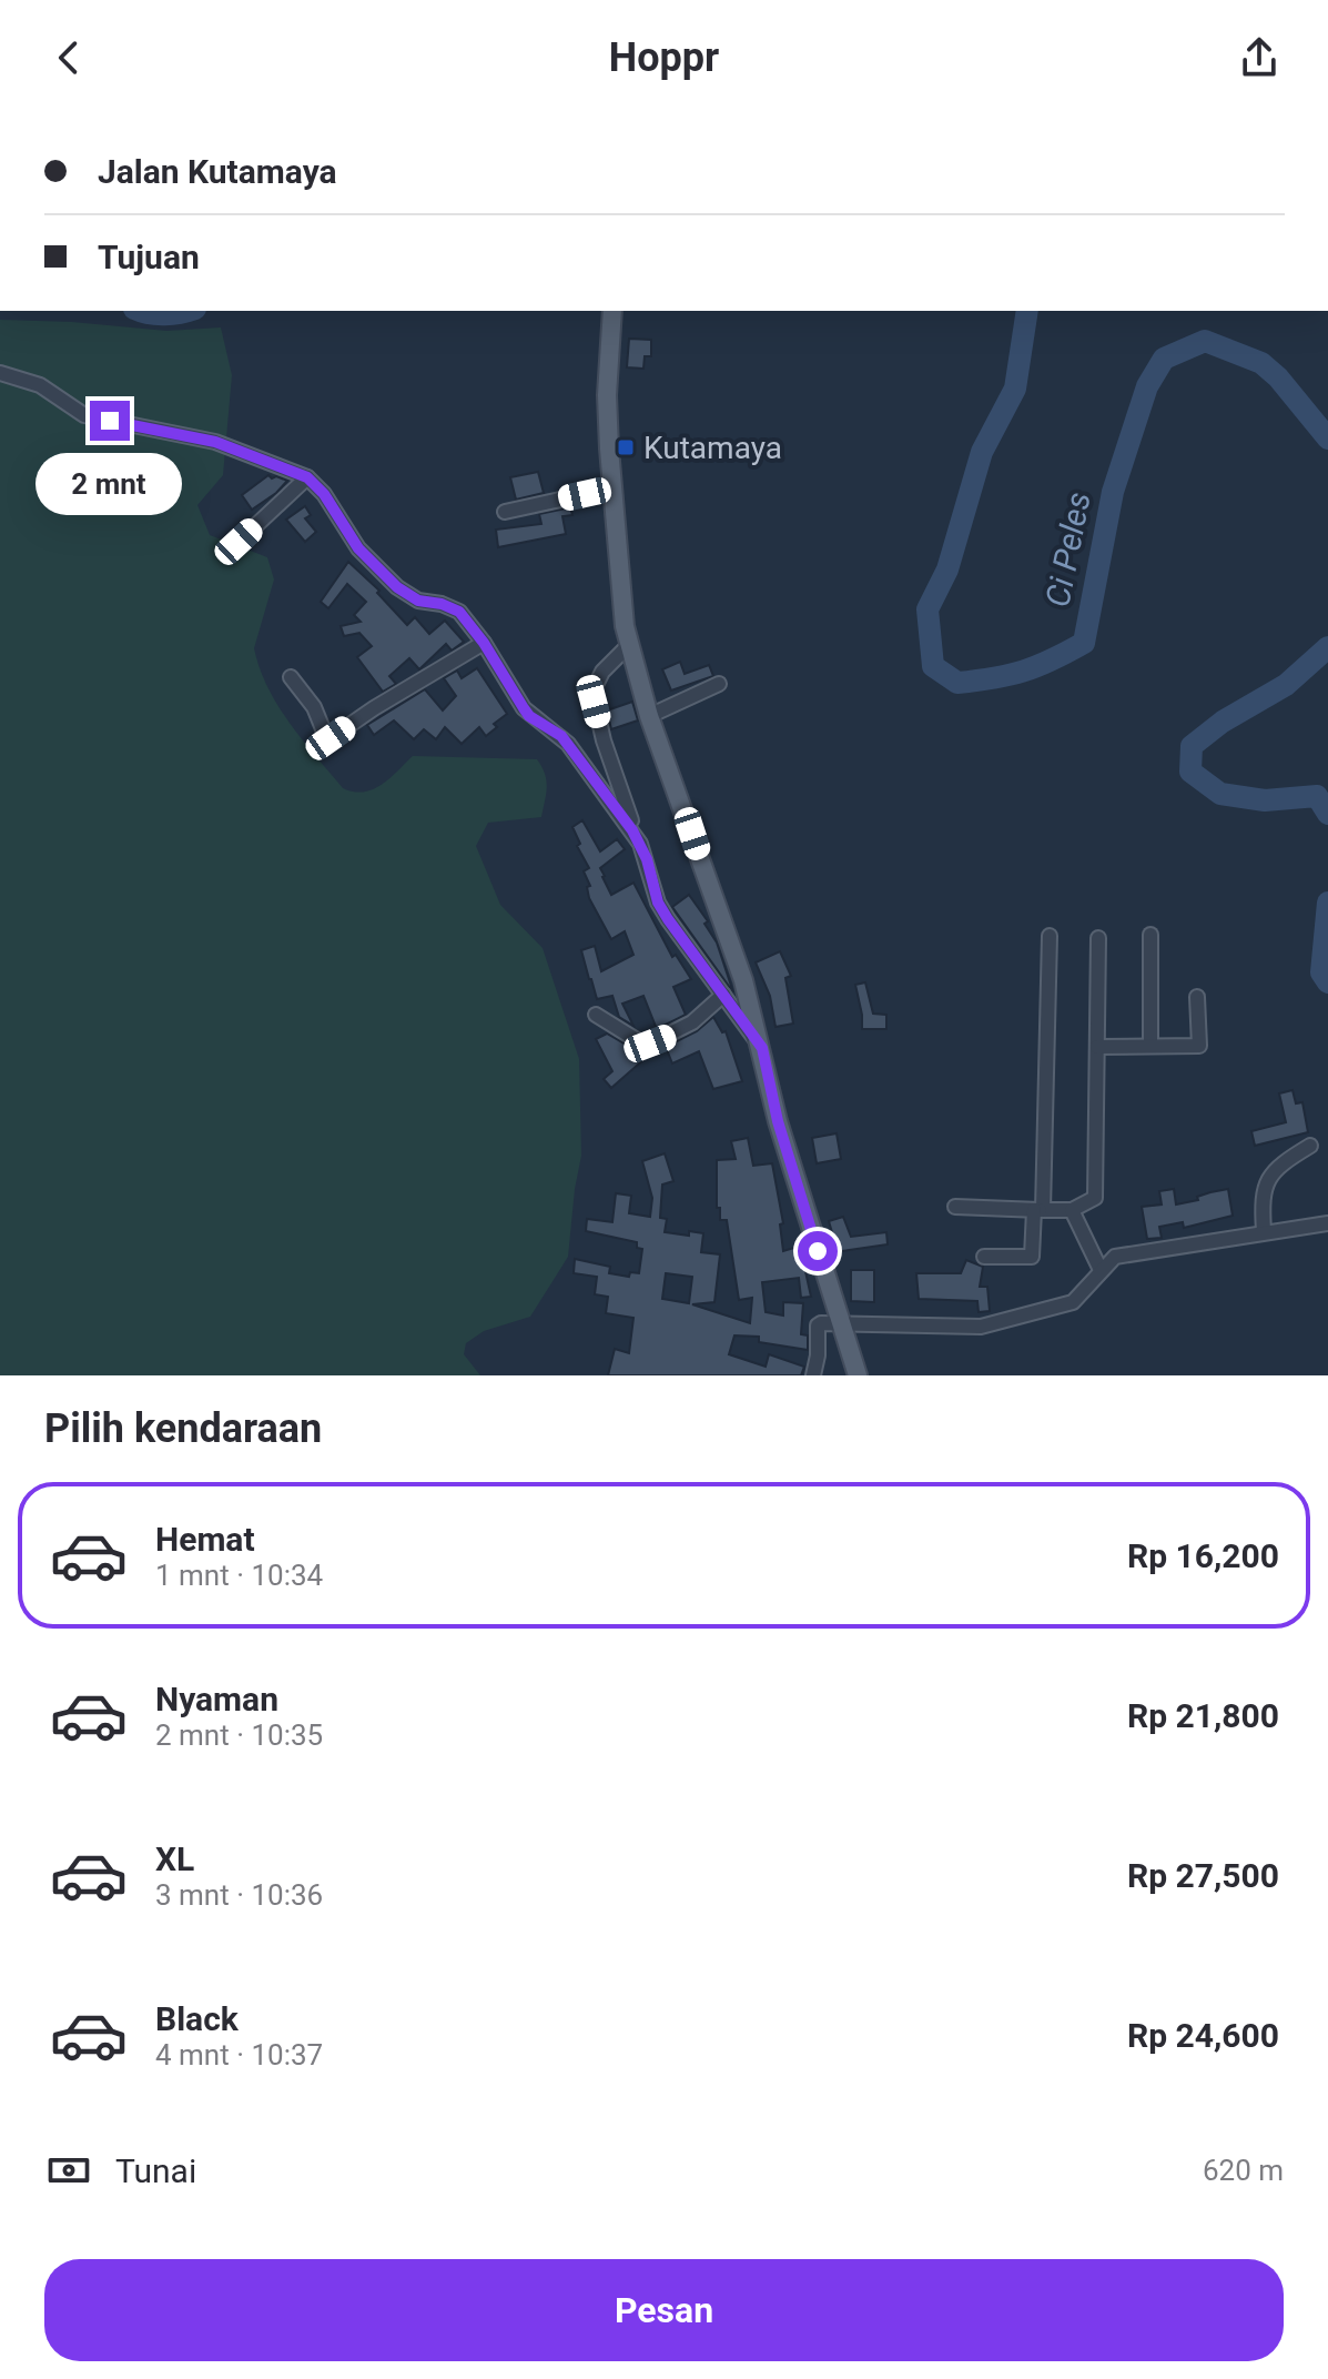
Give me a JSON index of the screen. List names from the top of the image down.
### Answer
{
  "water": ["Ci Peles"],
  "places": {
    "transit": ["Kutamaya"]
  },
  "page": {
    "header": "Hoppr",
    "banner": ["Jalan Kutamaya", "Tujuan"],
    "bubble": "2 mnt",
    "heading": "Pilih kendaraan",
    "list": [
      {
        "name": "Hemat",
        "note": "1 mnt · 10:34",
        "value": "Rp 16,200"
      },
      {
        "name": "Nyaman",
        "note": "2 mnt · 10:35",
        "value": "Rp 21,800"
      },
      {
        "name": "XL",
        "note": "3 mnt · 10:36",
        "value": "Rp 27,500"
      },
      {
        "name": "Black",
        "note": "4 mnt · 10:37",
        "value": "Rp 24,600"
      }
    ],
    "pay": ["Tunai", "620 m"],
    "buttons": "Pesan"
  }
}
